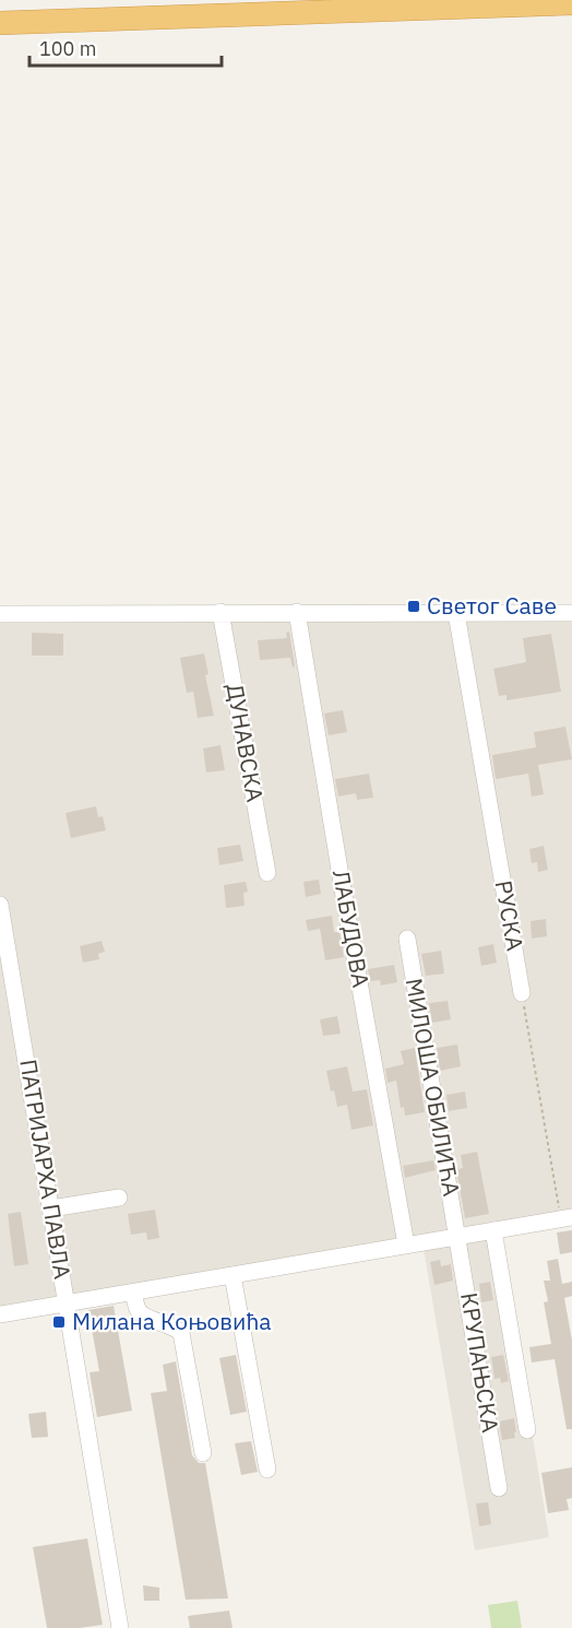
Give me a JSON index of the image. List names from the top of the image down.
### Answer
{
  "streets": {
    "street": [
      "ДУНАВСКА",
      "РУСКА",
      "ЛАБУДОВА",
      "МИЛОША ОБИЛИЋА",
      "ПАТРИЈАРХА ПАВЛА",
      "КРУПАЊСКА"
    ]
  },
  "crossings": [
    ["МИЛОША ОБИЛИЋА", "КРУПАЊСКА"]
  ],
  "places": {
    "transit": ["Светог Саве", "Милана Коњовића"]
  },
  "scale_bar": "100 m"
}
